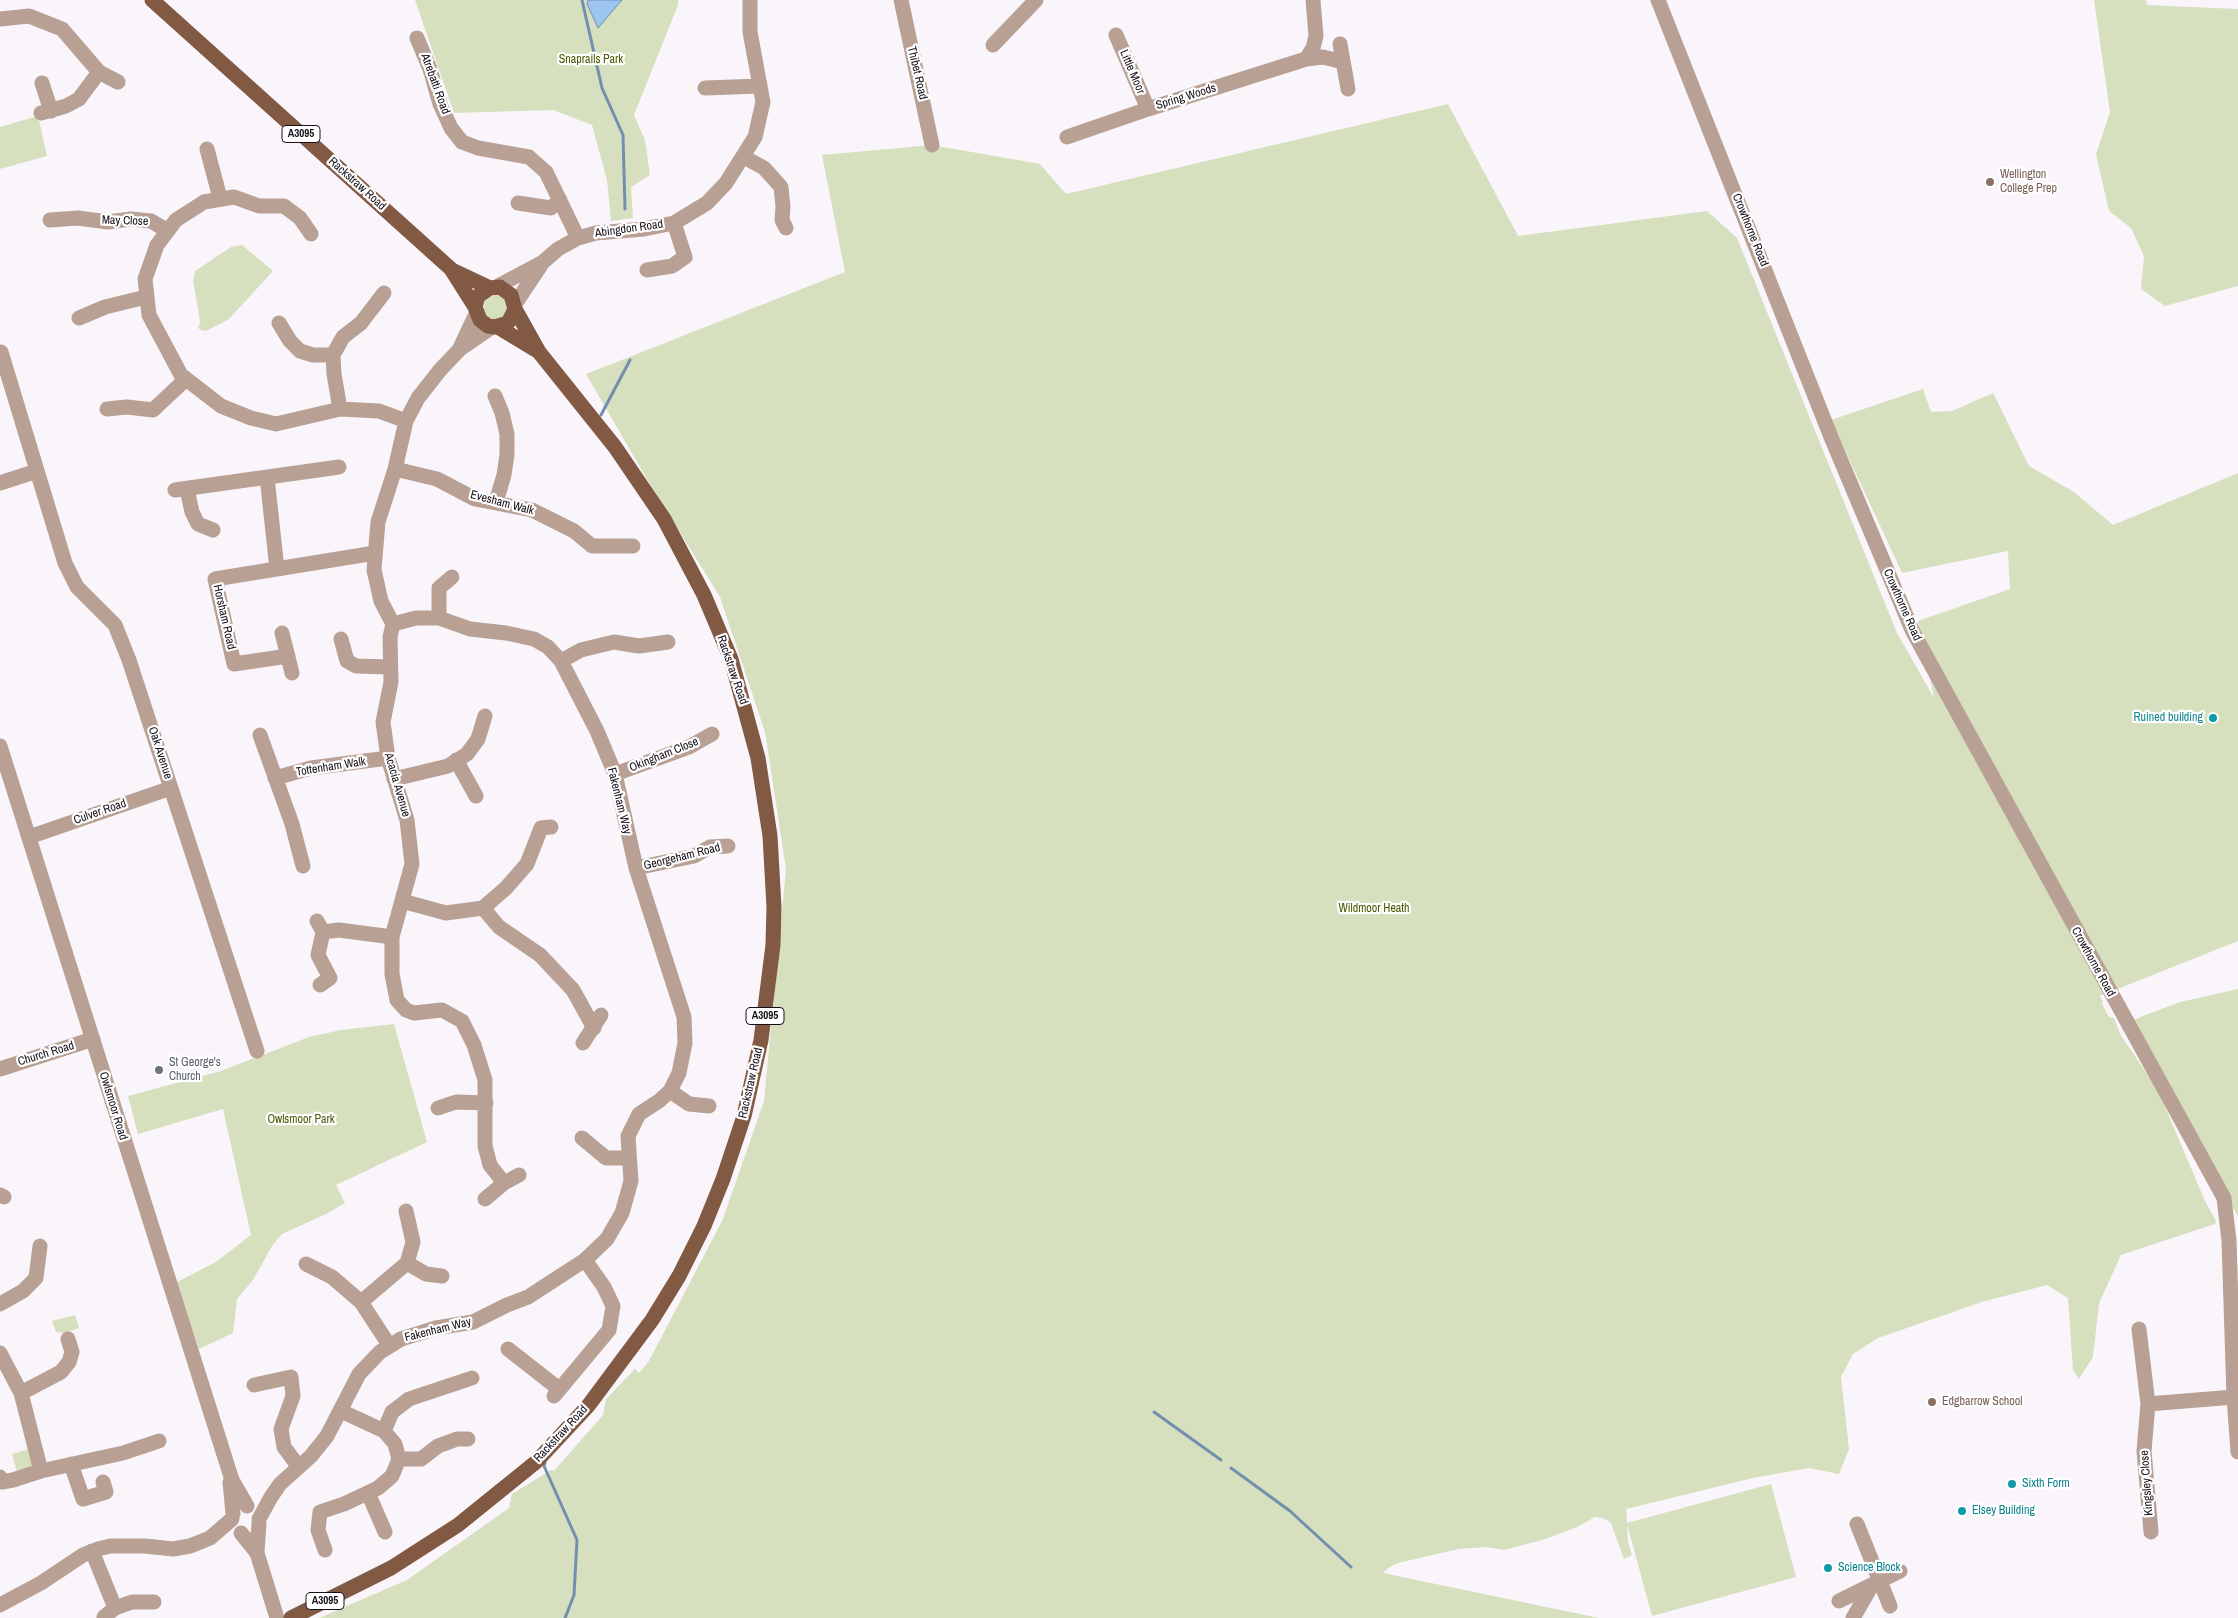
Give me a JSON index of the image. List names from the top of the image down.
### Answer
{
  "streets": {
    "main road": ["A3095", "Rackstraw Road"],
    "street": [
      "Little Moor",
      "Thibet Road",
      "Atrebatti Road",
      "Spring Woods",
      "May Close",
      "Abingdon Road",
      "Crowthorne Road",
      "Evesham Walk",
      "Horsham Road",
      "Oak Avenue",
      "Okingham Close",
      "Tottenham Walk",
      "Acacia Avenue",
      "Fakenham Way",
      "Culver Road",
      "Georgeham Road",
      "Church Road",
      "Owlsmoor Road",
      "Kingsley Close"
    ]
  },
  "crossings": [
    ["Little Moor", "Spring Woods"],
    ["Atrebatti Road", "Abingdon Road"],
    ["Rackstraw Road", "Abingdon Road"],
    ["Oak Avenue", "Culver Road"],
    ["Okingham Close", "Fakenham Way"],
    ["Tottenham Walk", "Acacia Avenue"],
    ["Acacia Avenue", "Fakenham Way"],
    ["Fakenham Way", "Georgeham Road"],
    ["Fakenham Way", "Owlsmoor Road"],
    ["Culver Road", "Owlsmoor Road"],
    ["Church Road", "Owlsmoor Road"]
  ],
  "parks": ["Snaprails Park", "Wildmoor Heath", "Owlsmoor Park"],
  "places": [
    "Wellington College Prep",
    "Ruined building",
    "St George's Church",
    "Edgbarrow School",
    "Sixth Form",
    "Elsey Building",
    "Science Block"
  ]
}
